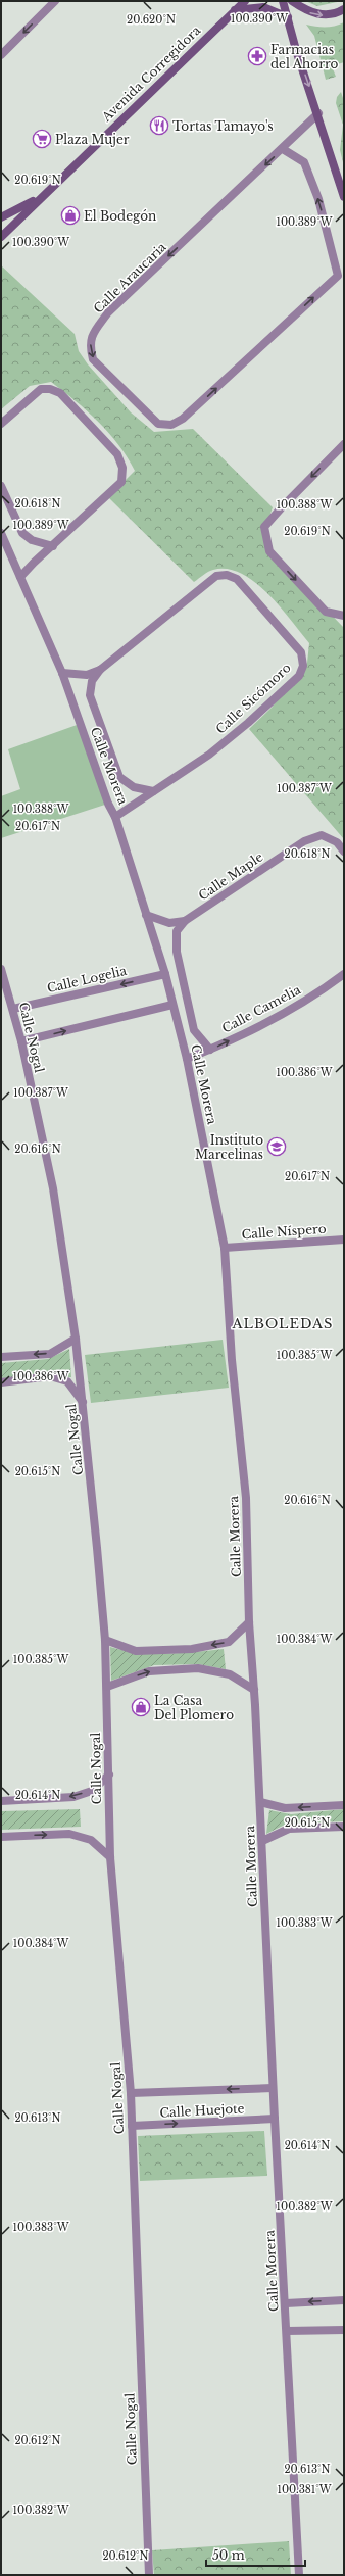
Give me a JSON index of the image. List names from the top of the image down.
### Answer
{
  "streets": {
    "main road": ["Avenida Corregidora"],
    "street": [
      "Calle Araucaria",
      "Calle Sicómoro",
      "Calle Morera",
      "Calle Maple",
      "Calle Logelia",
      "Calle Camelia",
      "Calle Nogal",
      "Calle Níspero",
      "Calle Huejote"
    ]
  },
  "crossings": [
    ["Calle Sicómoro", "Calle Morera"],
    ["Calle Morera", "Calle Logelia"],
    ["Calle Morera", "Calle Camelia"],
    ["Calle Morera", "Calle Níspero"],
    ["Calle Morera", "Calle Huejote"],
    ["Calle Logelia", "Calle Nogal"],
    ["Calle Nogal", "Calle Huejote"]
  ],
  "one_way": ["Calle Camelia"],
  "districts": ["ALBOLEDAS"],
  "places": {
    "pharmacy": ["Farmacias del Ahorro"],
    "restaurant": ["Tortas Tamayo's"],
    "supermarket": ["Plaza Mujer"],
    "shop": ["El Bodegón", "La Casa Del Plomero"],
    "school or university": ["Instituto Marcelinas"]
  },
  "scale_bar": "50 m",
  "coordinates": [
    "100.390°W",
    "20.620°N",
    "20.619°N",
    "100.389°W",
    "20.618°N",
    "100.388°W",
    "100.387°W",
    "20.617°N",
    "100.386°W",
    "20.616°N",
    "100.385°W",
    "20.615°N",
    "100.384°W",
    "20.614°N",
    "100.383°W",
    "20.613°N",
    "100.382°W",
    "20.612°N",
    "100.381°W"
  ]
}
